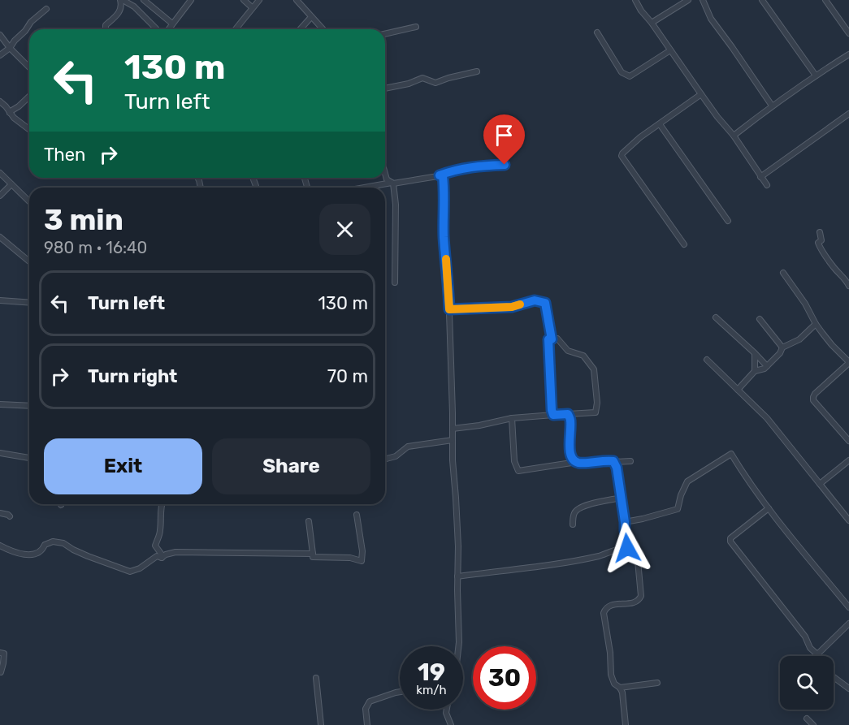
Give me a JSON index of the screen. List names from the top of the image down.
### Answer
{
  "page": {
    "turn": ["130 m", "Turn left"],
    "then": "Then",
    "heading": ["3 min", "980 m · 16:40"],
    "list": [
      {
        "name": "Turn left",
        "value": "130 m"
      },
      {
        "name": "Turn right",
        "value": "70 m"
      }
    ],
    "buttons": ["Exit", "Share"],
    "speed": "19 km/h",
    "limit": "30"
  }
}
